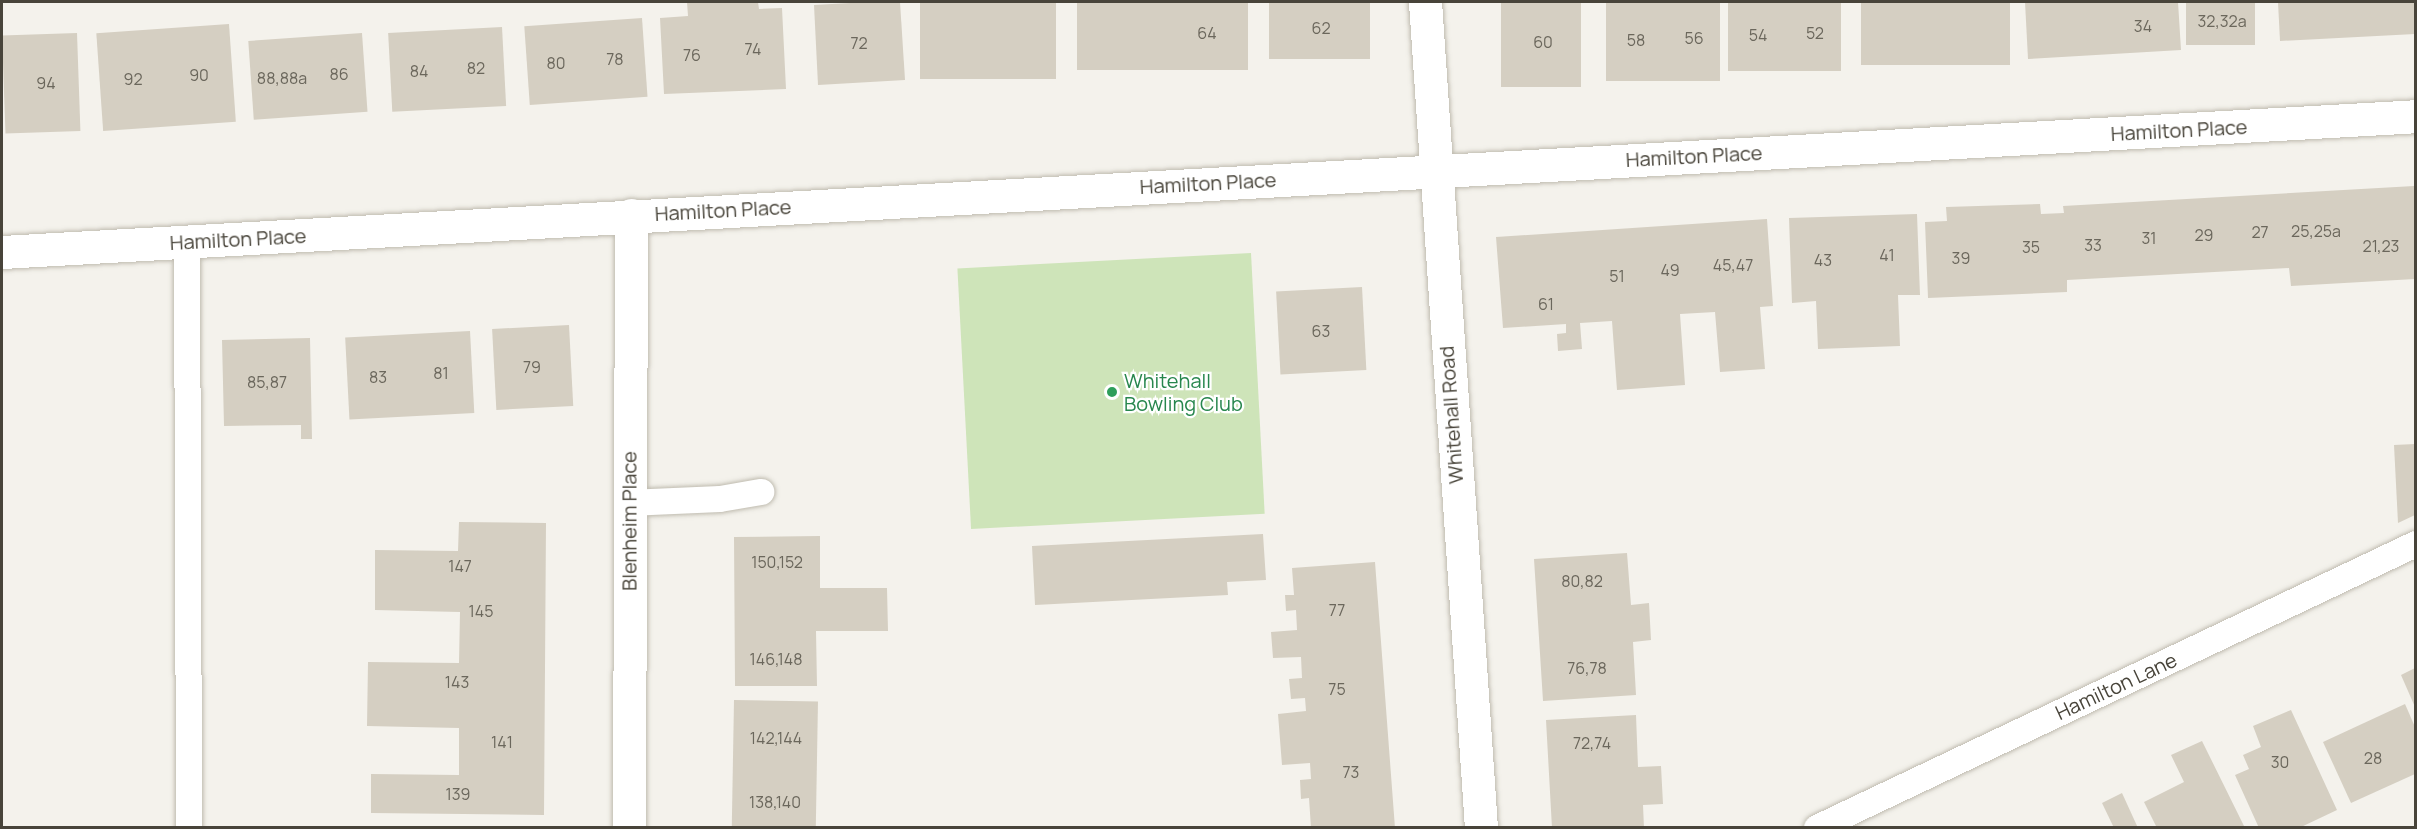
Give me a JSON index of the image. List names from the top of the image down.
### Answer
{
  "streets": {
    "street": ["Hamilton Place", "Whitehall Road", "Blenheim Place"],
    "lane": ["Hamilton Lane"]
  },
  "crossings": [
    ["Hamilton Place", "Whitehall Road"],
    ["Hamilton Place", "Blenheim Place"]
  ],
  "places": ["Whitehall Bowling Club"],
  "house_numbers": [
    "32,32a",
    "34",
    "62",
    "64",
    "52",
    "54",
    "56",
    "58",
    "60",
    "72",
    "74",
    "76",
    "78",
    "80",
    "82",
    "84",
    "86",
    "90",
    "88,88a",
    "92",
    "94",
    "25,25a",
    "27",
    "29",
    "31",
    "33",
    "21,23",
    "35",
    "41",
    "39",
    "43",
    "45,47",
    "49",
    "51",
    "61",
    "63",
    "79",
    "81",
    "83",
    "85,87",
    "150,152",
    "147",
    "80,82",
    "77",
    "145",
    "146,148",
    "76,78",
    "143",
    "75",
    "142,144",
    "141",
    "72,74",
    "28",
    "30",
    "73",
    "139",
    "138,140"
  ]
}
